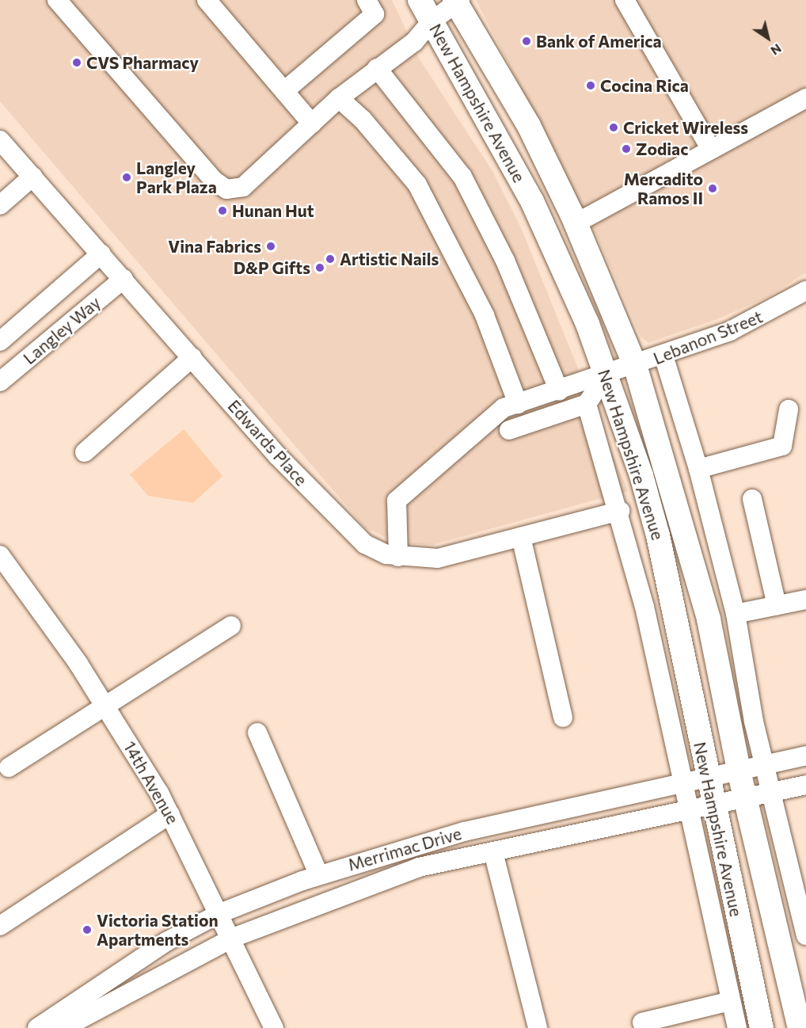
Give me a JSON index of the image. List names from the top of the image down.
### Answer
{
  "streets": {
    "main road": ["New Hampshire Avenue"],
    "street": [
      "Langley Way",
      "Lebanon Street",
      "Edwards Place",
      "14th Avenue",
      "Merrimac Drive"
    ]
  },
  "crossings": [
    ["New Hampshire Avenue", "Lebanon Street"],
    ["New Hampshire Avenue", "Merrimac Drive"],
    ["Langley Way", "Edwards Place"],
    ["Lebanon Street", "Edwards Place"],
    ["14th Avenue", "Merrimac Drive"]
  ],
  "places": [
    "Bank of America",
    "CVS Pharmacy",
    "Cocina Rica",
    "Cricket Wireless",
    "Zodiac",
    "Langley Park Plaza",
    "Mercadito Ramos II",
    "Hunan Hut",
    "Vina Fabrics",
    "Artistic Nails",
    "D&P Gifts",
    "Victoria Station Apartments"
  ],
  "north": "bottom right"
}
